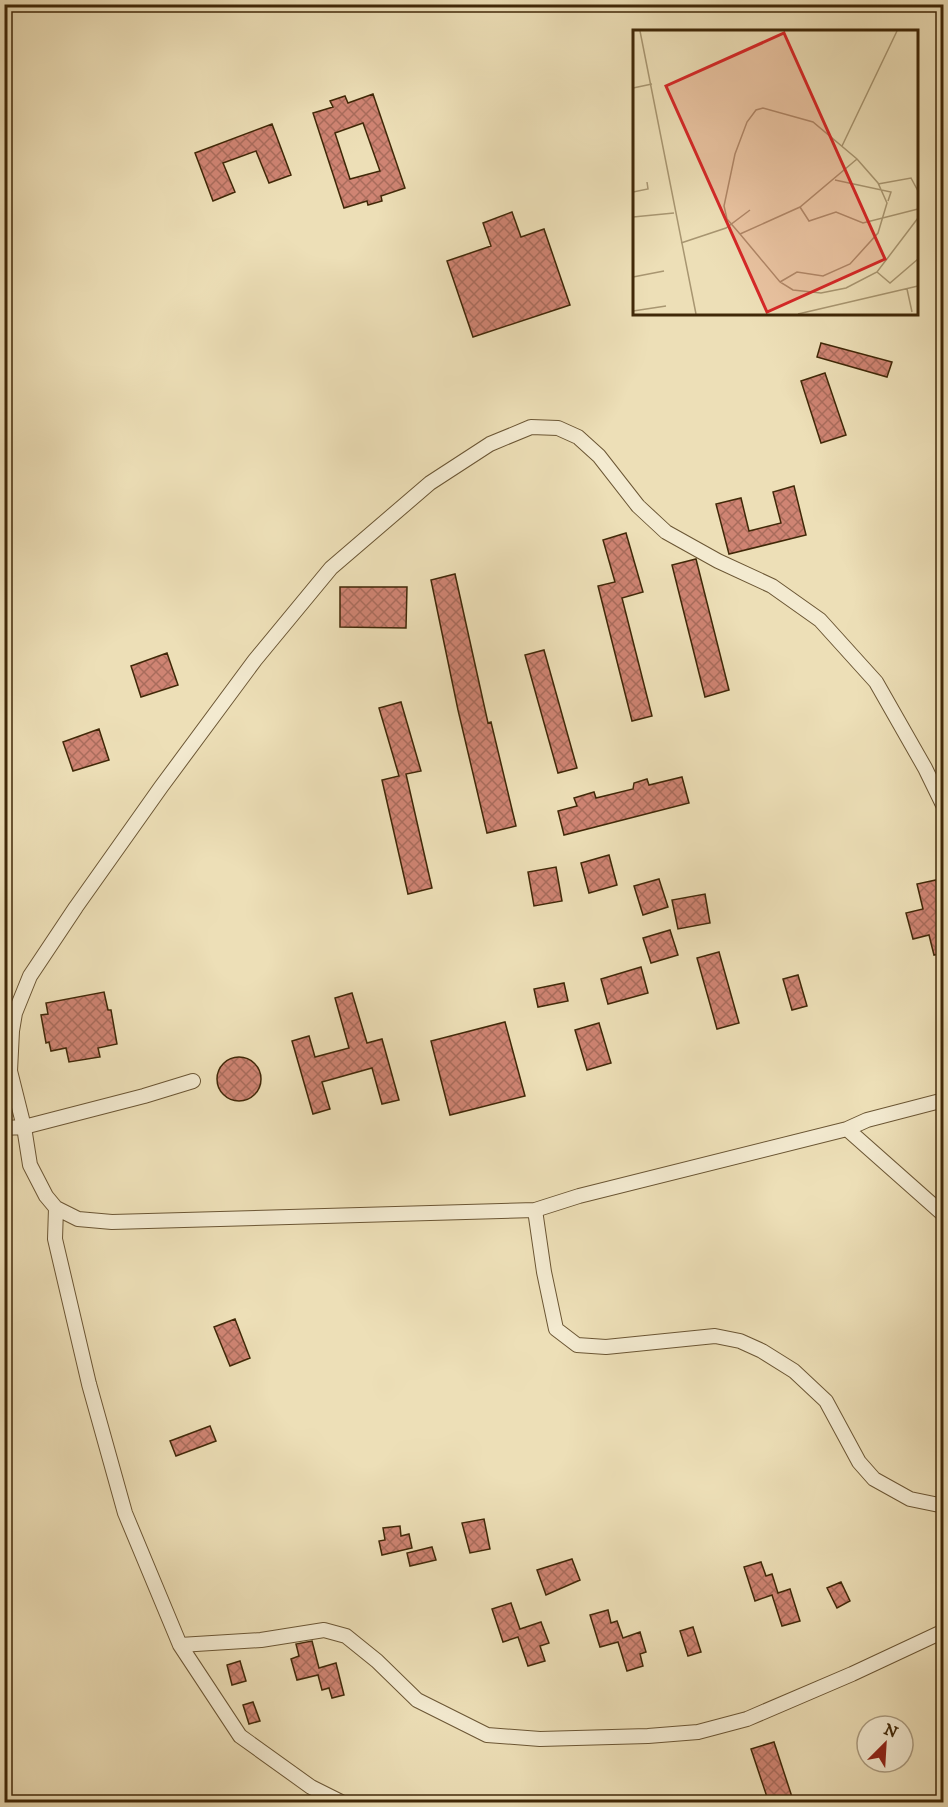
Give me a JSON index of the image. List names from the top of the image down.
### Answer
{
  "north": "top right"
}
